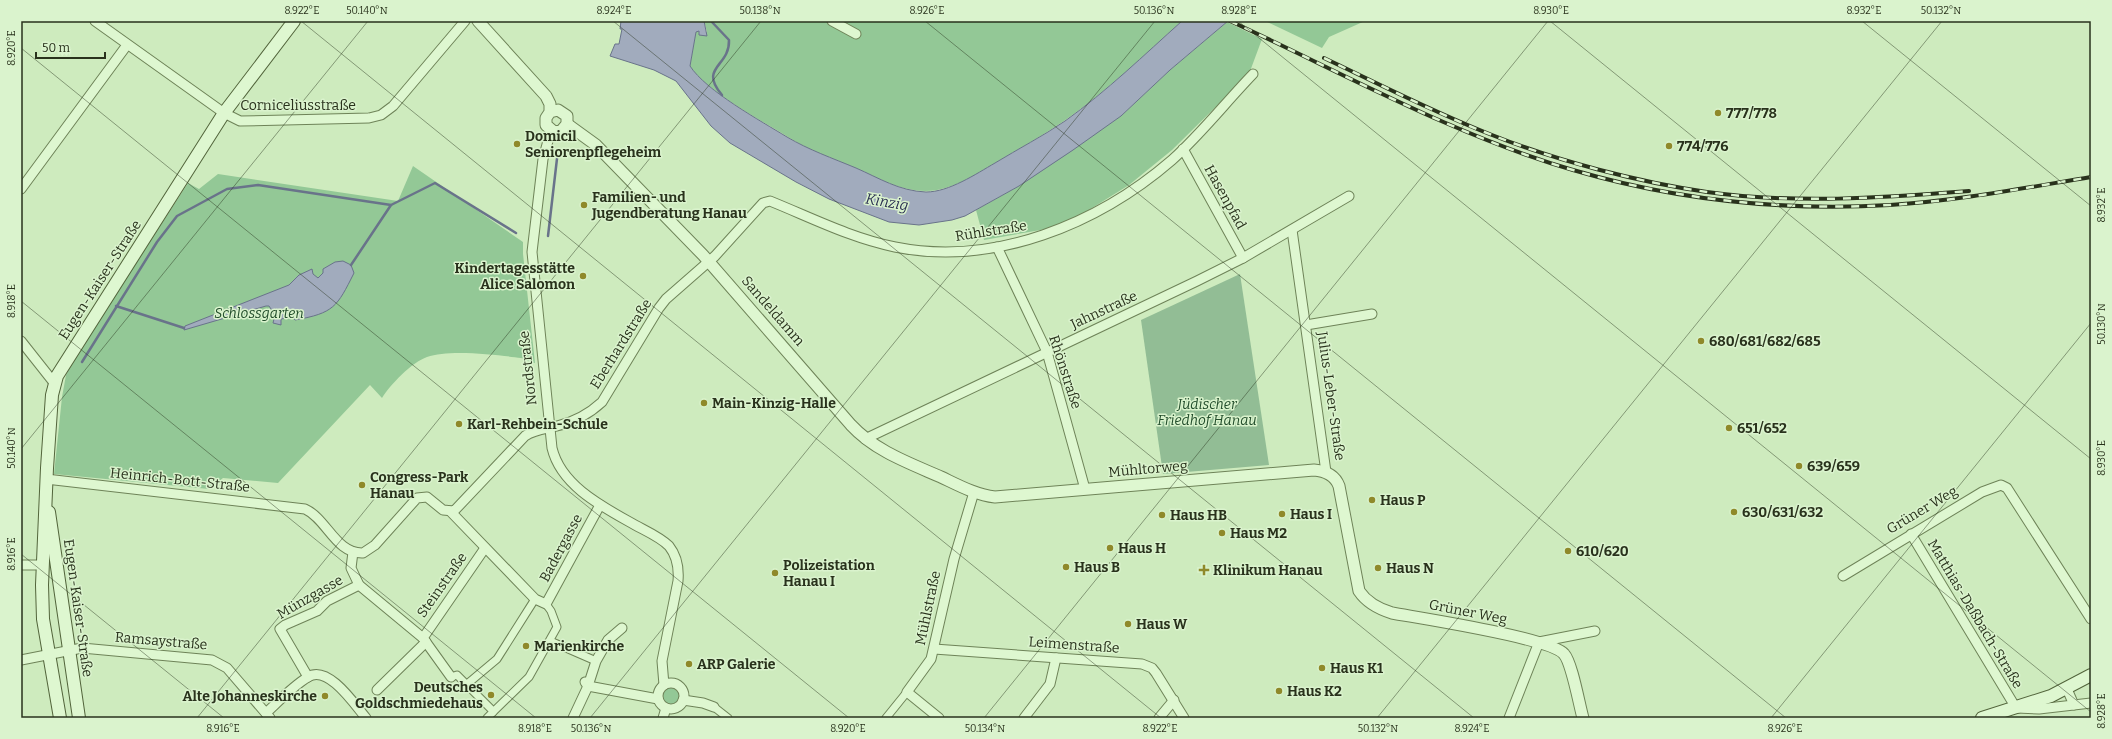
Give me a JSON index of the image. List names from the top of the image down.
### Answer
{
  "streets": {
    "main road": ["Eugen-Kaiser-Straße"],
    "street": [
      "Corniceliusstraße",
      "Hasenpfad",
      "Rühlstraße",
      "Jahnstraße",
      "Sandeldamm",
      "Eberhardstraße",
      "Nordstraße",
      "Rhönstraße",
      "Julius-Leber-Straße",
      "Mühltorweg",
      "Heinrich-Bott-Straße",
      "Grüner Weg",
      "Badergasse",
      "Steinstraße",
      "Münzgasse",
      "Mühlstraße",
      "Matthias-Daßbach-Straße",
      "Ramsaystraße",
      "Leimenstraße"
    ]
  },
  "crossings": [
    ["Corniceliusstraße", "Eugen-Kaiser-Straße"],
    ["Hasenpfad", "Rühlstraße"],
    ["Hasenpfad", "Jahnstraße"],
    ["Rühlstraße", "Sandeldamm"],
    ["Rühlstraße", "Eberhardstraße"],
    ["Rühlstraße", "Rhönstraße"],
    ["Eugen-Kaiser-Straße", "Heinrich-Bott-Straße"],
    ["Eugen-Kaiser-Straße", "Ramsaystraße"],
    ["Jahnstraße", "Sandeldamm"],
    ["Jahnstraße", "Rhönstraße"],
    ["Jahnstraße", "Julius-Leber-Straße"],
    ["Sandeldamm", "Eberhardstraße"],
    ["Sandeldamm", "Nordstraße"],
    ["Sandeldamm", "Mühltorweg"],
    ["Sandeldamm", "Mühlstraße"],
    ["Eberhardstraße", "Nordstraße"],
    ["Nordstraße", "Badergasse"],
    ["Rhönstraße", "Mühltorweg"],
    ["Julius-Leber-Straße", "Mühltorweg"],
    ["Julius-Leber-Straße", "Grüner Weg"],
    ["Mühltorweg", "Mühlstraße"],
    ["Grüner Weg", "Matthias-Daßbach-Straße"],
    ["Mühlstraße", "Leimenstraße"]
  ],
  "water": ["Kinzig"],
  "parks": ["Schlossgarten", "Jüdischer Friedhof Hanau"],
  "places": {
    "other": [
      "777/778",
      "Domicil Seniorenpflegeheim",
      "774/776",
      "Familien- und Jugendberatung Hanau",
      "Kindertagesstätte Alice Salomon",
      "680/681/682/685",
      "Main-Kinzig-Halle",
      "Karl-Rehbein-Schule",
      "651/652",
      "639/659",
      "Congress-Park Hanau",
      "Haus P",
      "630/631/632",
      "Haus I",
      "Haus HB",
      "Haus M2",
      "Haus H",
      "610/620",
      "Haus B",
      "Haus N",
      "Polizeistation Hanau I",
      "Haus W",
      "Marienkirche",
      "ARP Galerie",
      "Haus K1",
      "Haus K2",
      "Deutsches Goldschmiedehaus",
      "Alte Johanneskirche"
    ],
    "health": ["Klinikum Hanau"]
  },
  "scale_bar": "50 m",
  "coordinates": [
    "8.922°E",
    "50.140°N",
    "8.924°E",
    "50.138°N",
    "8.926°E",
    "50.136°N",
    "8.928°E",
    "8.930°E",
    "8.932°E",
    "50.132°N",
    "8.920°E",
    "8.918°E",
    "50.130°N",
    "8.916°E",
    "50.134°N"
  ]
}
